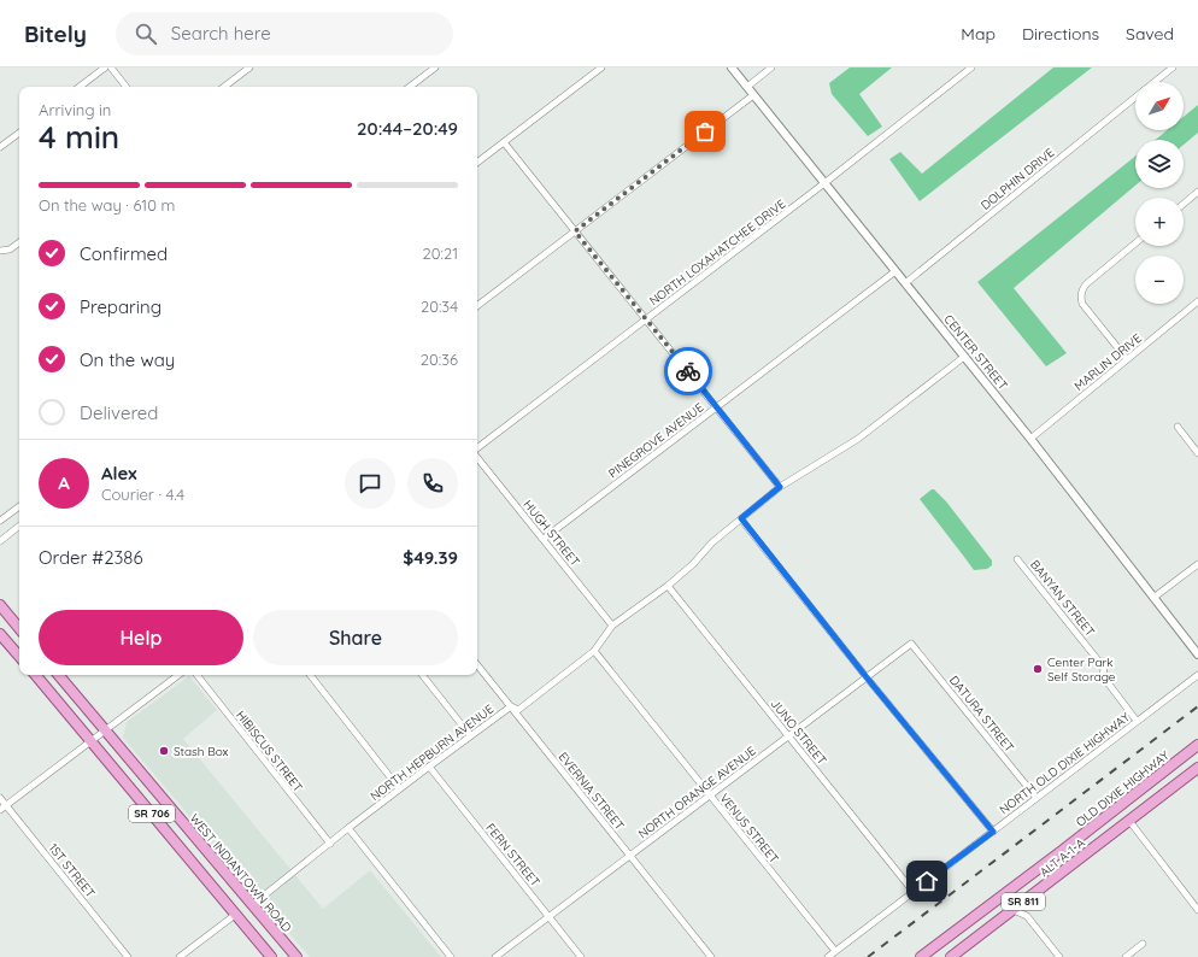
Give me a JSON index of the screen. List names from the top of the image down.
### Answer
{
  "streets": {
    "main road": [
      "OLD DIXIE HIGHWAY",
      "SR 706",
      "ALT A-1-A",
      "WEST INDIANTOWN ROAD",
      "SR 811"
    ],
    "street": [
      "DOLPHIN DRIVE",
      "NORTH LOXAHATCHEE DRIVE",
      "CENTER STREET",
      "MARLIN DRIVE",
      "PINEGROVE AVENUE",
      "HUGH STREET",
      "BANYAN STREET",
      "DATURA STREET",
      "JUNO STREET",
      "HIBISCUS STREET",
      "NORTH HEPBURN AVENUE",
      "NORTH OLD DIXIE HIGHWAY",
      "EVERNIA STREET",
      "NORTH ORANGE AVENUE",
      "VENUS STREET",
      "FERN STREET",
      "1ST STREET"
    ]
  },
  "crossings": [
    ["DOLPHIN DRIVE", "CENTER STREET"],
    ["NORTH LOXAHATCHEE DRIVE", "CENTER STREET"],
    ["CENTER STREET", "MARLIN DRIVE"],
    ["CENTER STREET", "PINEGROVE AVENUE"],
    ["CENTER STREET", "NORTH HEPBURN AVENUE"],
    ["PINEGROVE AVENUE", "HUGH STREET"],
    ["HUGH STREET", "NORTH HEPBURN AVENUE"],
    ["BANYAN STREET", "NORTH OLD DIXIE HIGHWAY"],
    ["DATURA STREET", "NORTH OLD DIXIE HIGHWAY"],
    ["DATURA STREET", "NORTH ORANGE AVENUE"],
    ["JUNO STREET", "NORTH HEPBURN AVENUE"],
    ["JUNO STREET", "NORTH OLD DIXIE HIGHWAY"],
    ["JUNO STREET", "NORTH ORANGE AVENUE"],
    ["HIBISCUS STREET", "NORTH HEPBURN AVENUE"],
    ["NORTH HEPBURN AVENUE", "EVERNIA STREET"],
    ["NORTH HEPBURN AVENUE", "VENUS STREET"],
    ["NORTH HEPBURN AVENUE", "FERN STREET"],
    ["NORTH HEPBURN AVENUE", "WEST INDIANTOWN ROAD"],
    ["NORTH OLD DIXIE HIGHWAY", "VENUS STREET"],
    ["OLD DIXIE HIGHWAY", "ALT A-1-A"],
    ["EVERNIA STREET", "NORTH ORANGE AVENUE"],
    ["NORTH ORANGE AVENUE", "VENUS STREET"],
    ["NORTH ORANGE AVENUE", "FERN STREET"],
    ["ALT A-1-A", "SR 811"]
  ],
  "places": ["Center Park Self Storage", "Stash Box"],
  "north": "top right",
  "page": {
    "header": "Bitely",
    "search": "Search here",
    "nav": ["Map", "Directions", "Saved"],
    "map_buttons": ["+", "−"],
    "heading": ["4 min", "Arriving in", "20:44–20:49"],
    "panel": [
      "Alex",
      "Courier · 4.4",
      "Order #2386",
      "$49.39"
    ],
    "bar": "On the way · 610 m",
    "list": [
      ["Confirmed", "20:21"],
      ["Preparing", "20:34"],
      ["On the way", "20:36"],
      "Delivered"
    ],
    "round": "A",
    "buttons": ["Help", "Share"]
  }
}
